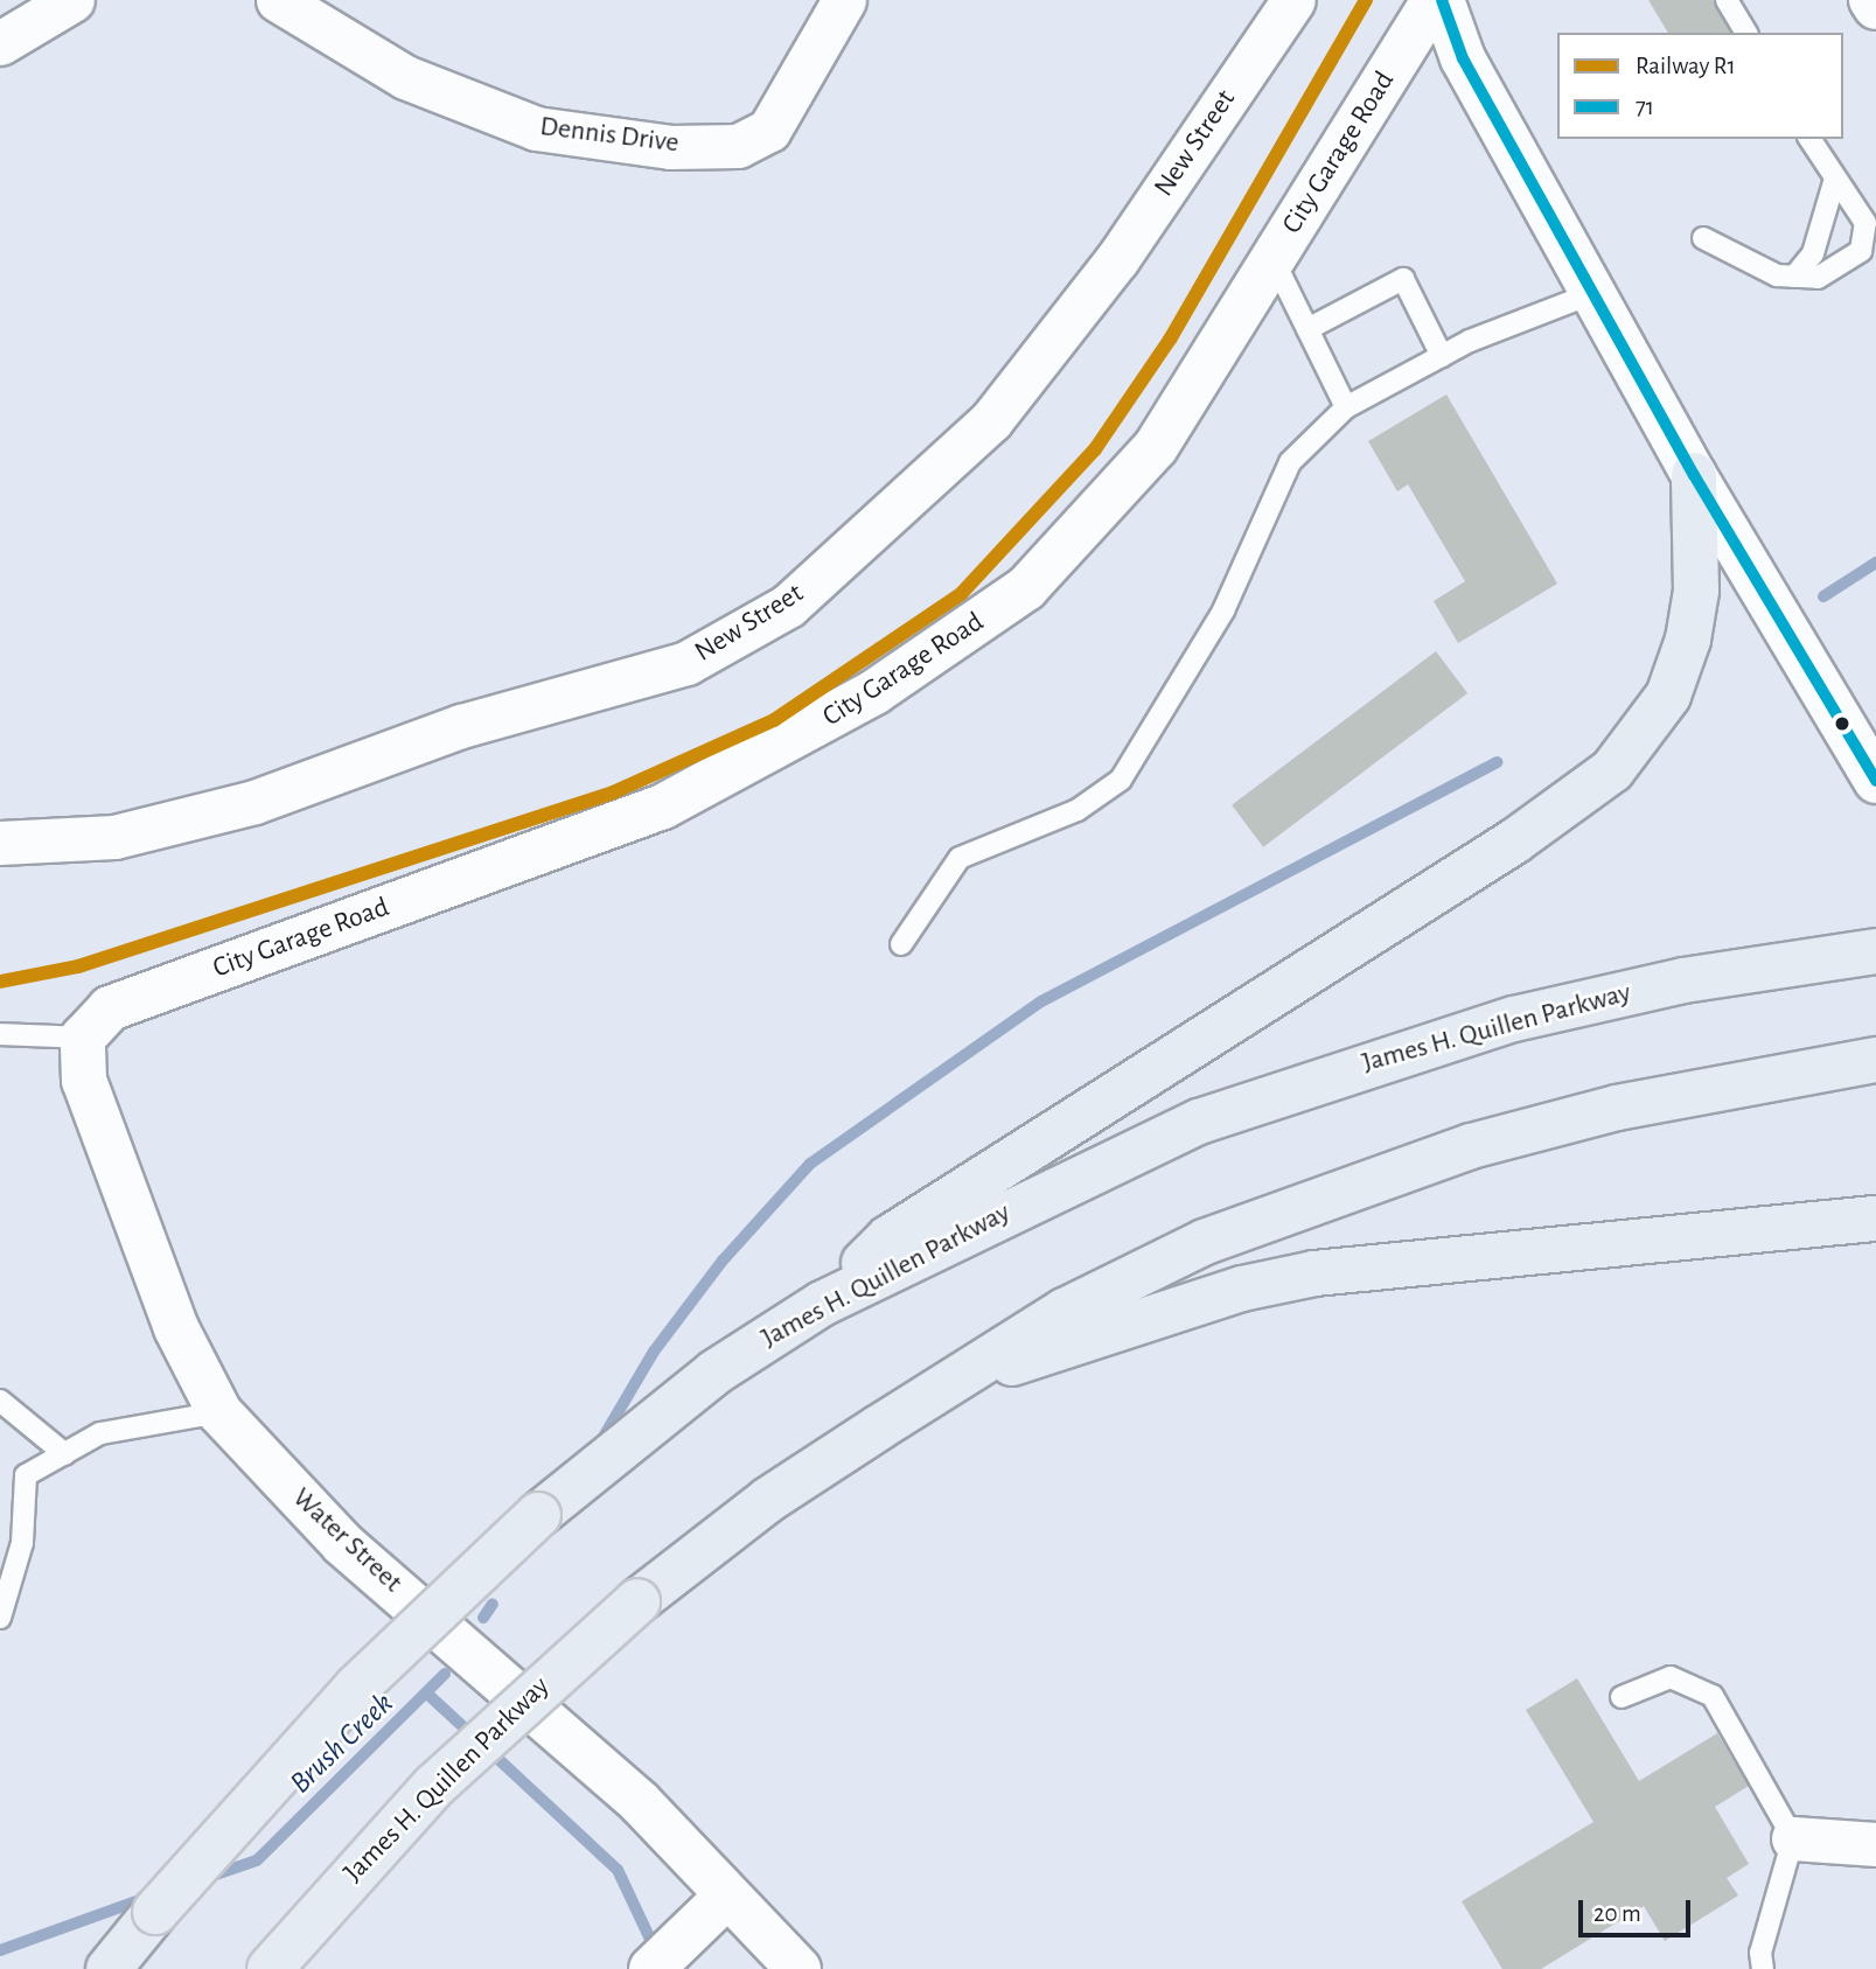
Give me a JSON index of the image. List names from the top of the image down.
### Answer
{
  "streets": {
    "highway": ["James H. Quillen Parkway"],
    "street": [
      "Dennis Drive",
      "New Street",
      "City Garage Road",
      "Water Street"
    ]
  },
  "crossings": [
    ["City Garage Road", "Water Street"]
  ],
  "water": ["Brush Creek"],
  "lines": ["rail line R1", "transit line 71"],
  "legend": ["Railway R1", "71"],
  "scale_bar": "20 m"
}
